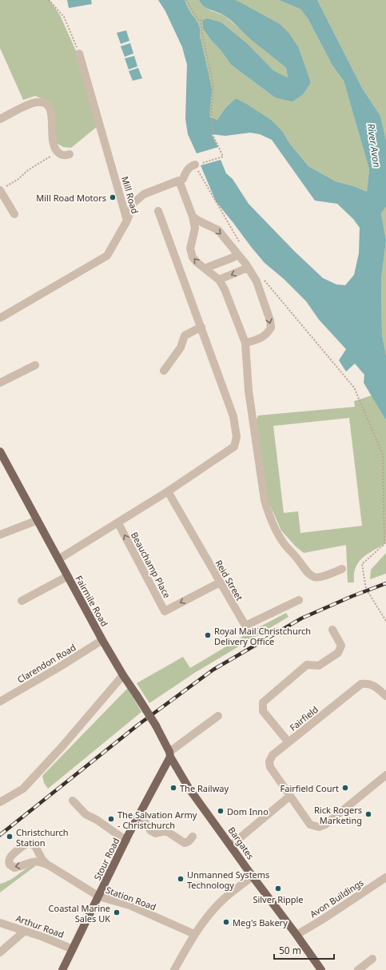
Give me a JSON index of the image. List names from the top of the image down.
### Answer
{
  "streets": {
    "main road": ["Fairmile Road", "Bargates", "Stour Road"],
    "street": [
      "Mill Road",
      "Beauchamp Place",
      "Reid Street",
      "Clarendon Road",
      "Fairfield",
      "Station Road",
      "Avon Buildings",
      "Arthur Road"
    ]
  },
  "crossings": [
    ["Beauchamp Place", "Reid Street"],
    ["Fairmile Road", "Clarendon Road"],
    ["Fairmile Road", "Bargates"],
    ["Fairmile Road", "Stour Road"],
    ["Bargates", "Stour Road"],
    ["Bargates", "Avon Buildings"],
    ["Stour Road", "Station Road"],
    ["Stour Road", "Arthur Road"]
  ],
  "water": ["River Avon"],
  "places": [
    "Mill Road Motors",
    "Royal Mail Christchurch Delivery Office",
    "The Railway",
    "Fairfield Court",
    "Dom Inno",
    "Rick Rogers Marketing",
    "The Salvation Army - Christchurch",
    "Christchurch Station",
    "Unmanned Systems Technology",
    "Silver Ripple",
    "Coastal Marine Sales UK",
    "Meg's Bakery"
  ],
  "scale_bar": "50 m"
}
